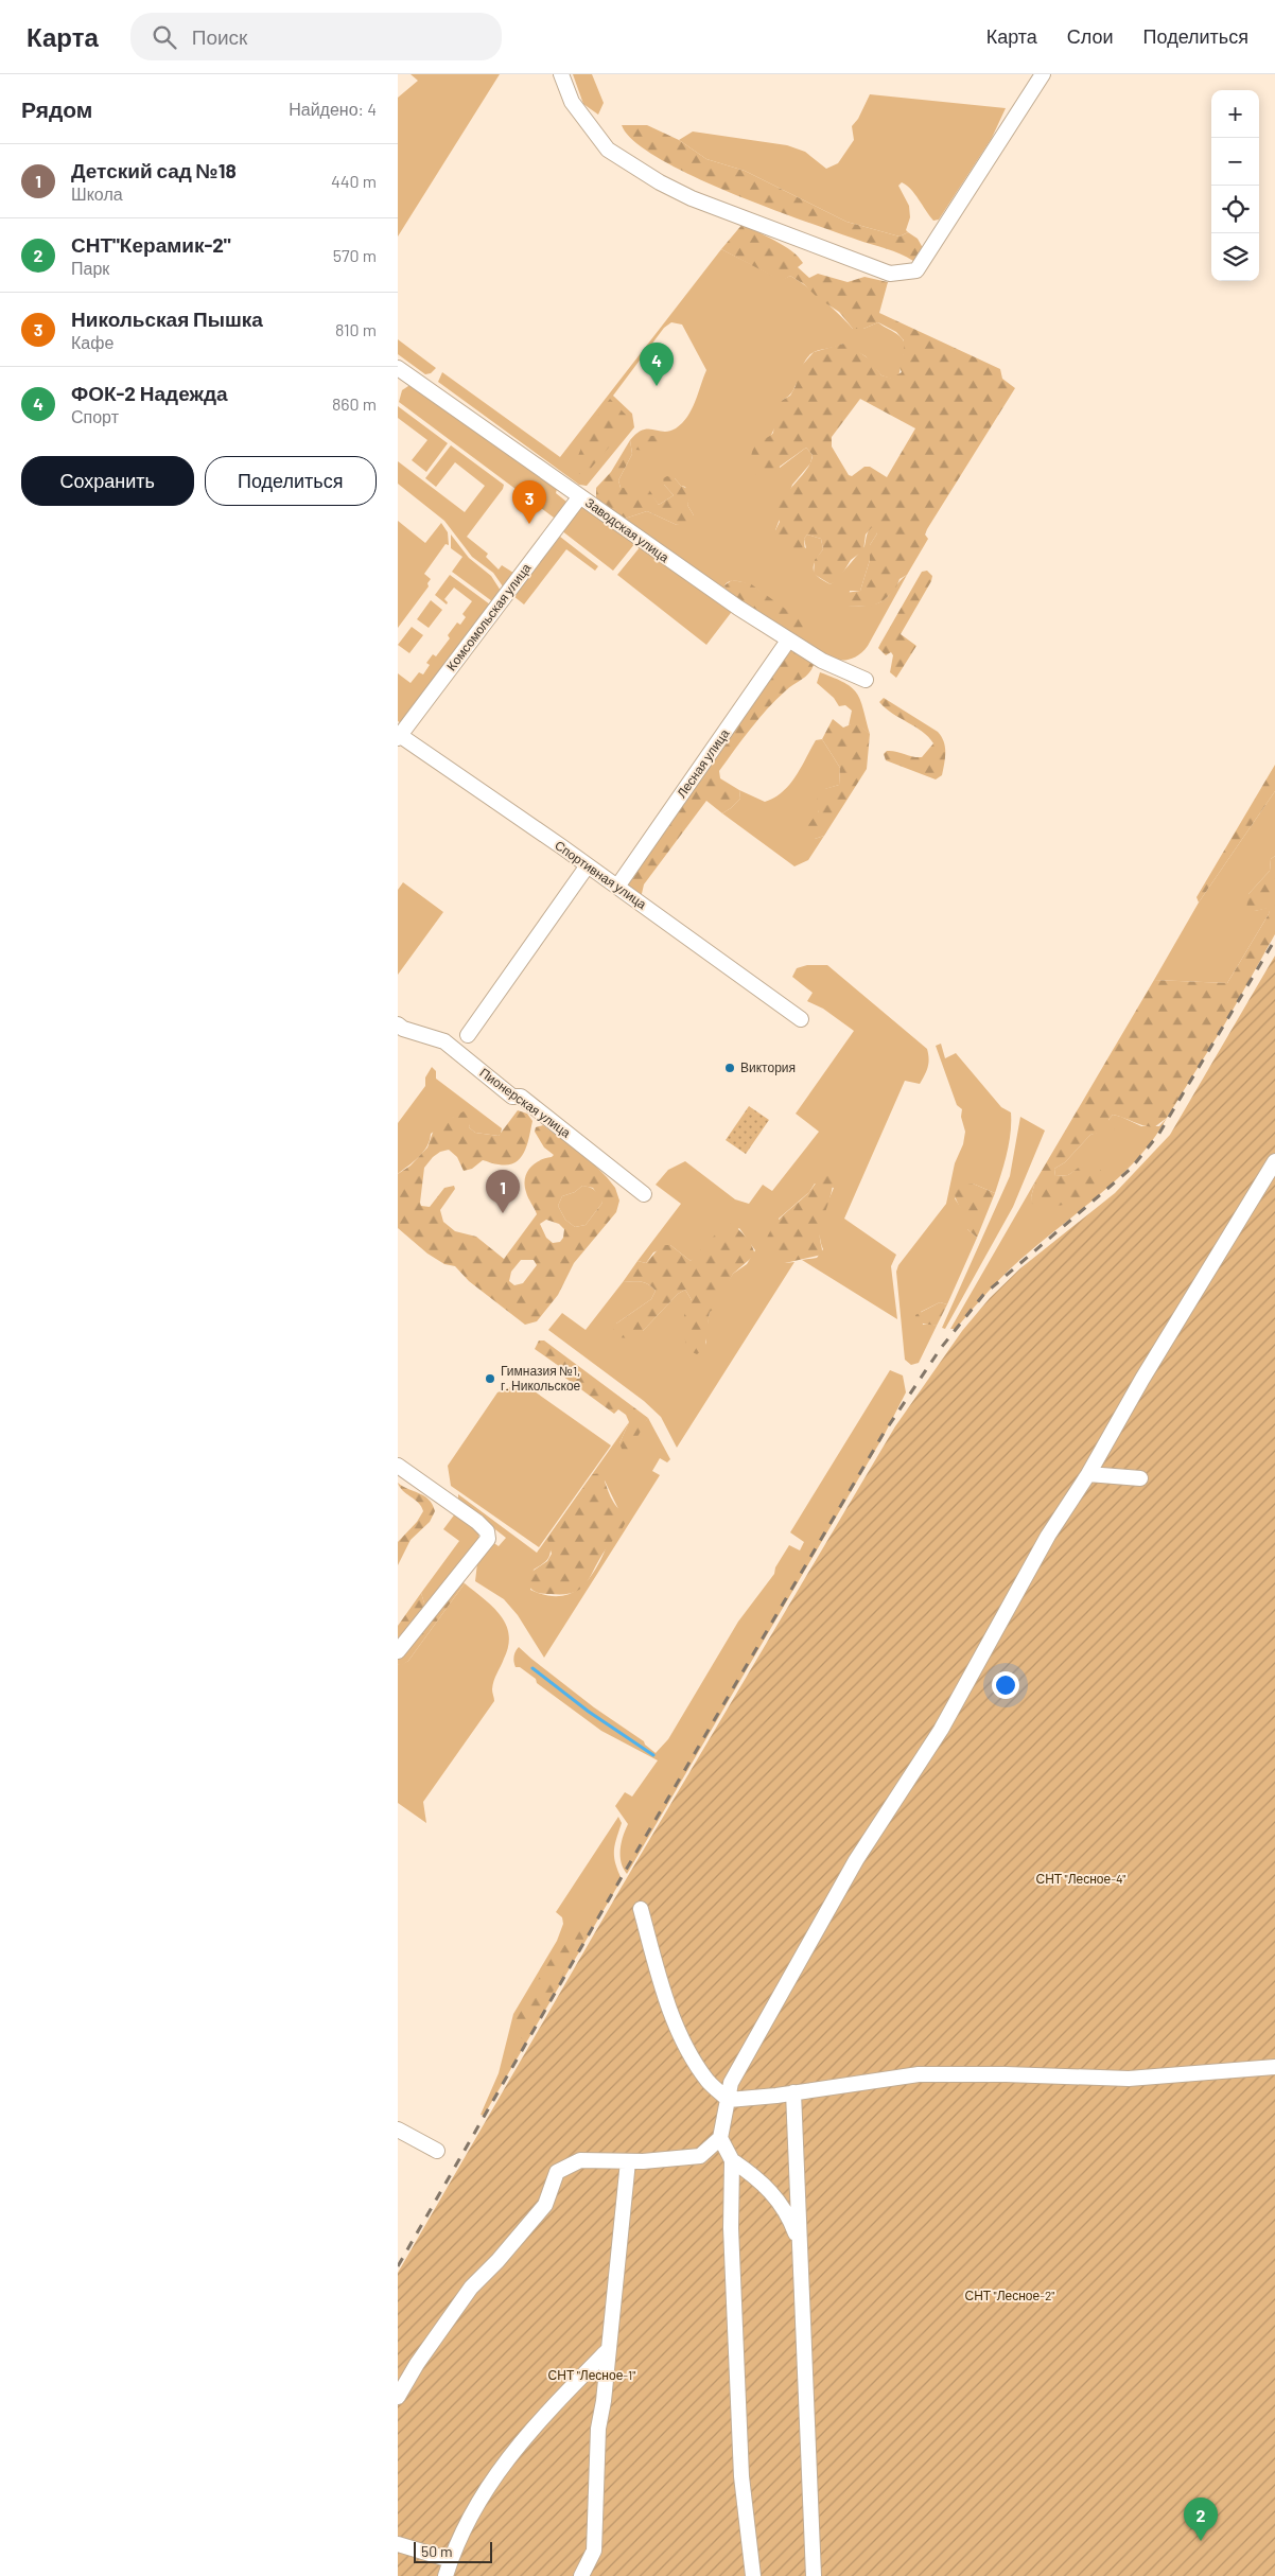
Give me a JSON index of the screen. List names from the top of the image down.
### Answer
{
  "streets": {
    "street": [
      "Заводская улица",
      "Комсомольская улица",
      "Лесная улица",
      "Спортивная улица",
      "Пионерская улица"
    ]
  },
  "crossings": [
    ["Заводская улица", "Комсомольская улица"],
    ["Заводская улица", "Лесная улица"],
    ["Комсомольская улица", "Спортивная улица"],
    ["Лесная улица", "Спортивная улица"]
  ],
  "parks": ["СНТ \"Лесное-4\"", "СНТ \"Лесное-2\"", "СНТ \"Лесное-1\""],
  "places": ["Виктория", "Гимназия №1, г. Никольское"],
  "scale_bar": "50 m",
  "page": {
    "header": "Карта",
    "search": "Поиск",
    "nav": ["Карта", "Слои", "Поделиться"],
    "heading": ["Рядом", "Найдено: 4"],
    "map_buttons": ["+", "−"],
    "list": [
      {
        "mark": "1",
        "name": "Детский сад №18",
        "note": "Школа",
        "value": "440 m"
      },
      {
        "mark": "2",
        "name": "СНТ\"Керамик-2\"",
        "note": "Парк",
        "value": "570 m"
      },
      {
        "mark": "3",
        "name": "Никольская Пышка",
        "note": "Кафе",
        "value": "810 m"
      },
      {
        "mark": "4",
        "name": "ФОК-2 Надежда",
        "note": "Спорт",
        "value": "860 m"
      }
    ],
    "pins": [
      "4",
      "3",
      "1",
      "2"
    ],
    "buttons": ["Сохранить", "Поделиться"],
    "scale": "50 m"
  }
}
